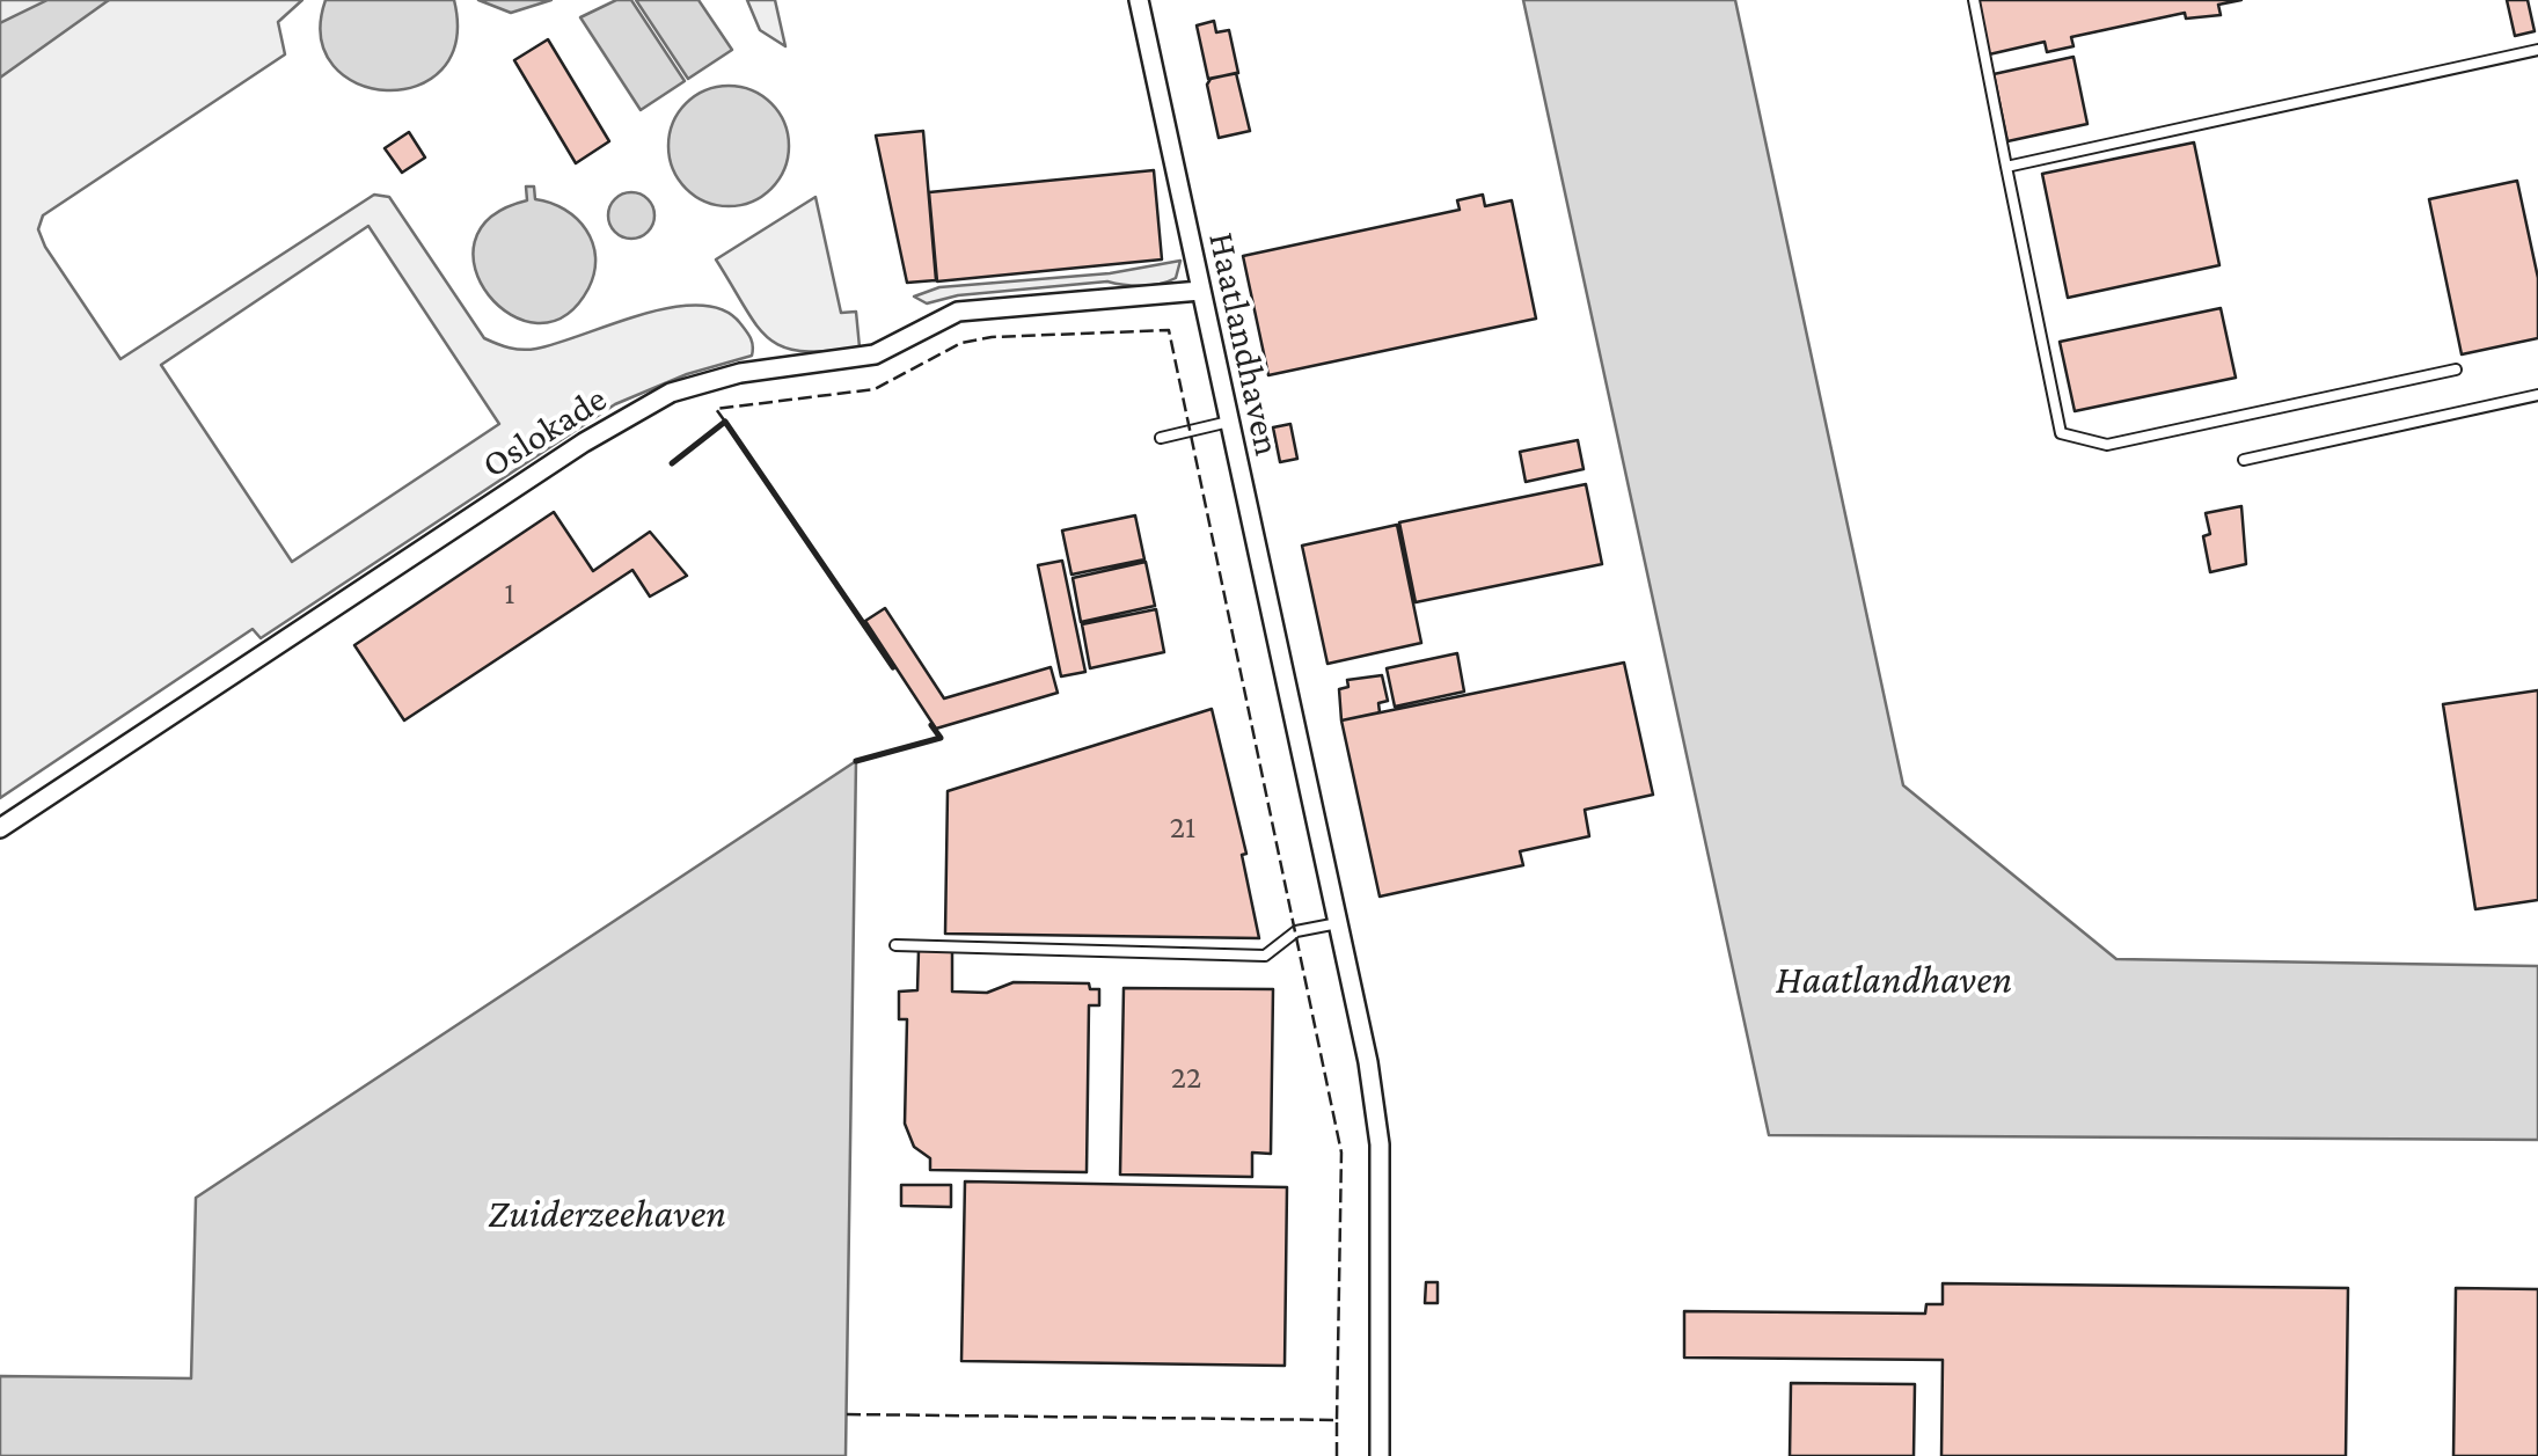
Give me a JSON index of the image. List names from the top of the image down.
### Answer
{
  "streets": {
    "street": ["Haatlandhaven", "Oslokade"]
  },
  "crossings": [
    ["Haatlandhaven", "Oslokade"]
  ],
  "water": ["Haatlandhaven", "Zuiderzeehaven"],
  "house_numbers": ["1", "21", "22"]
}
